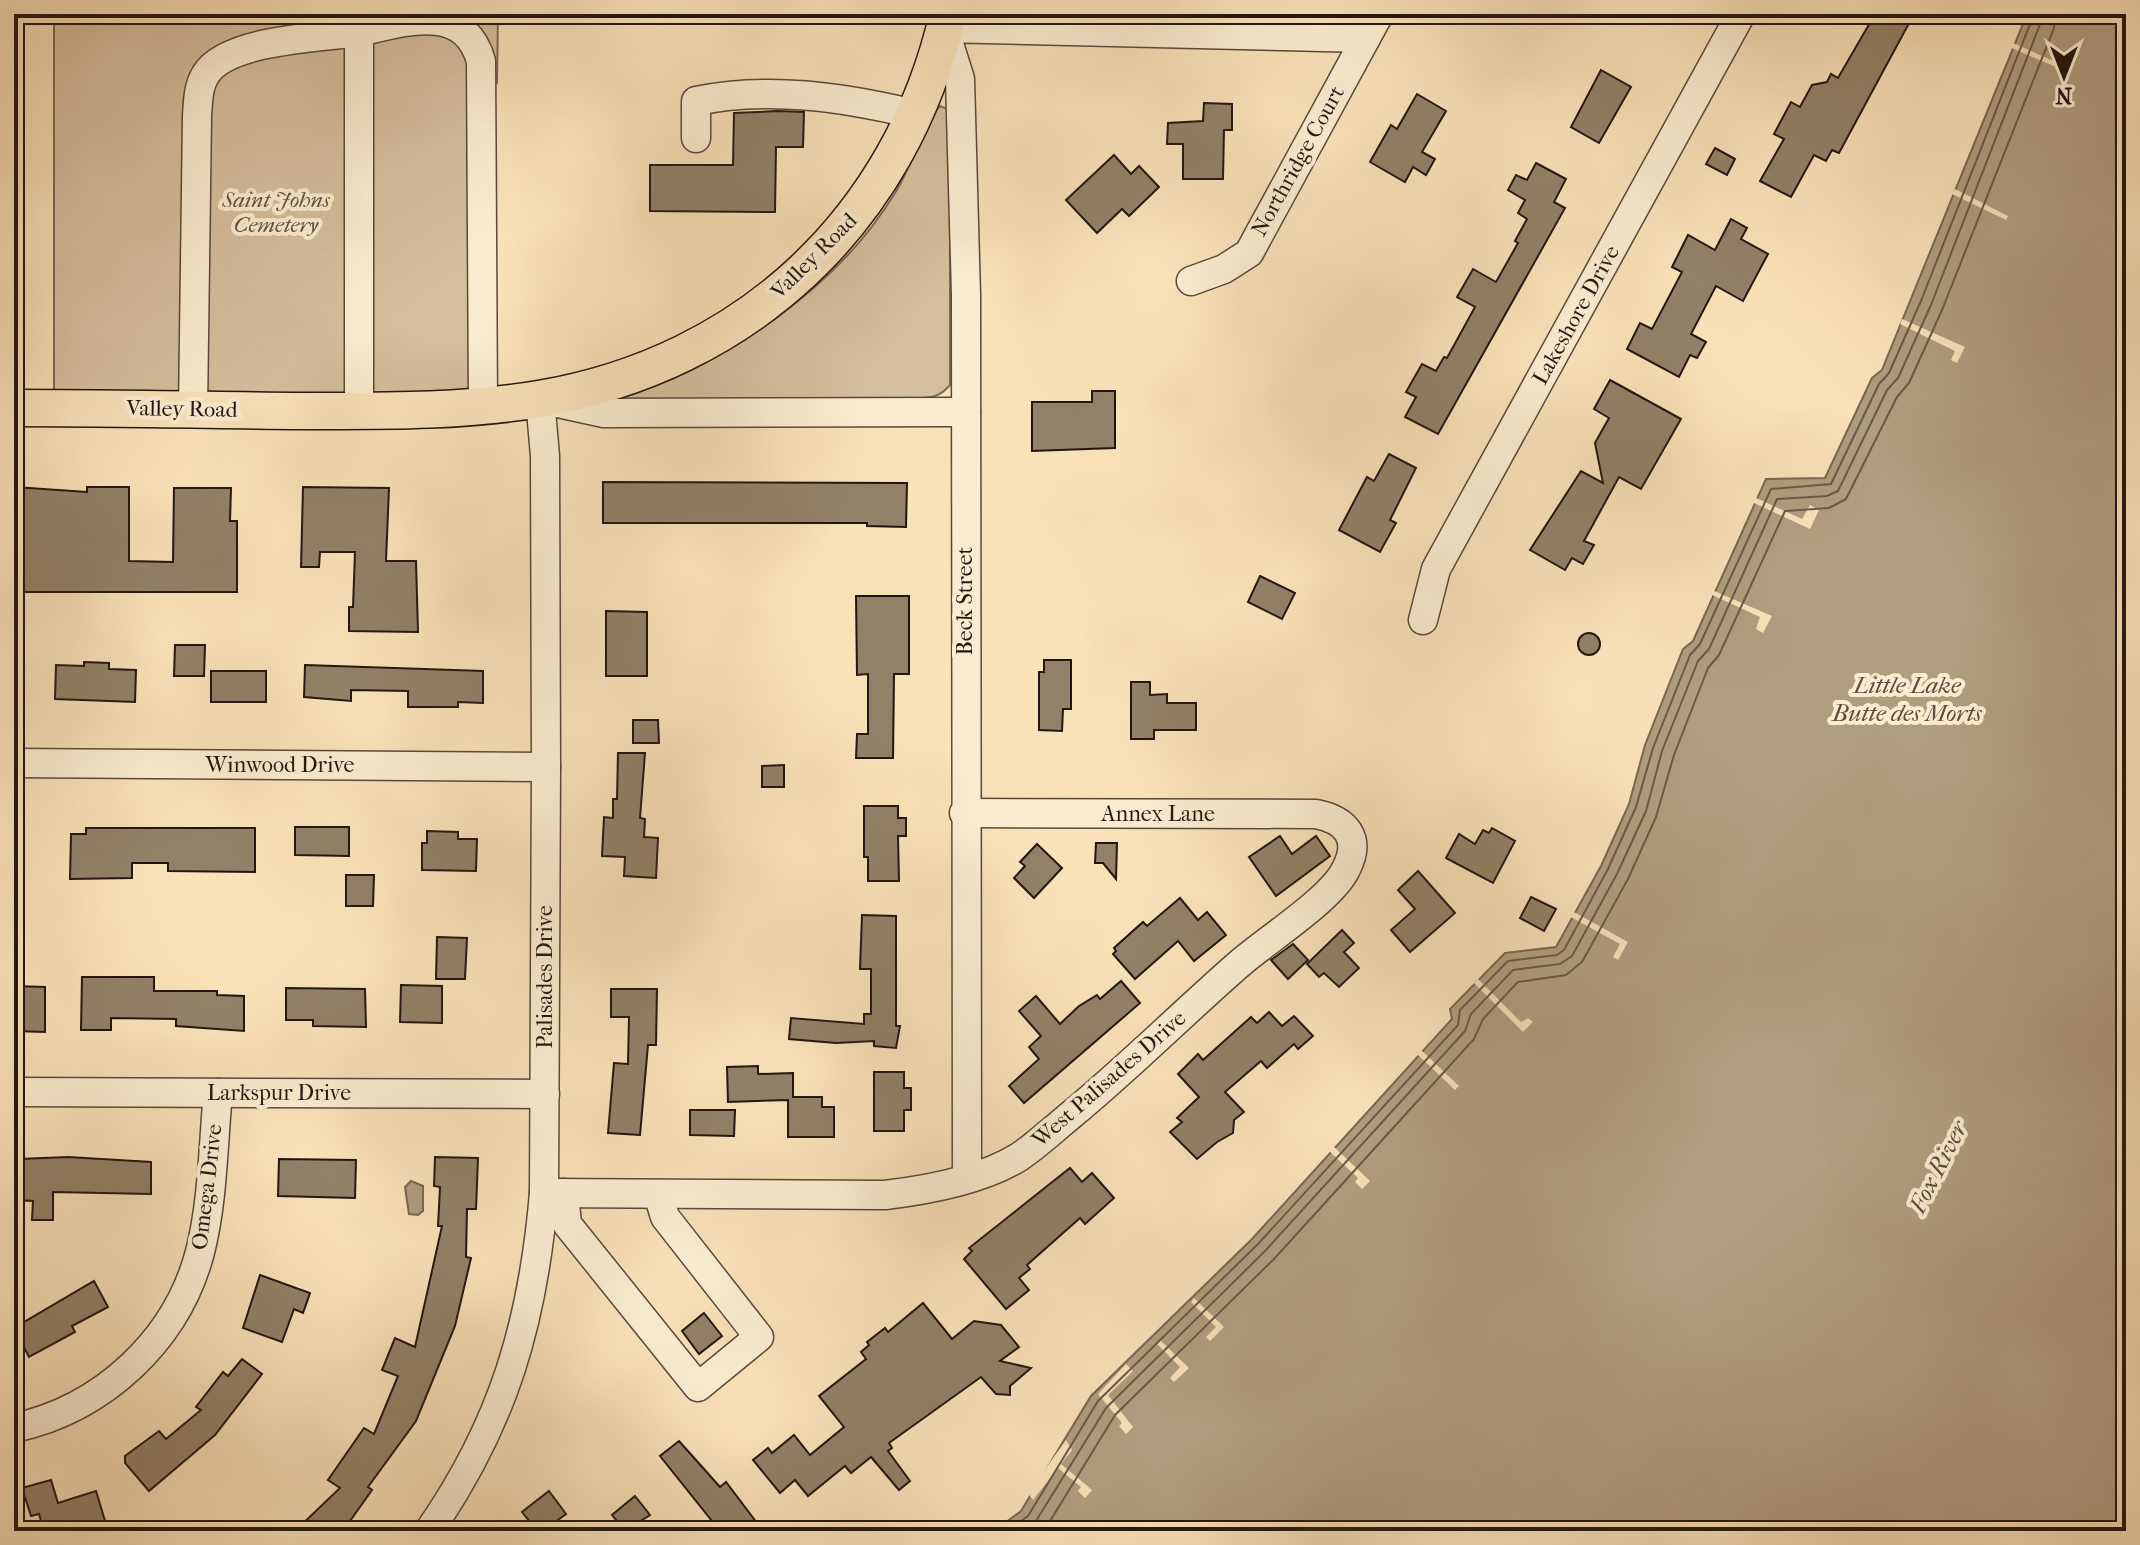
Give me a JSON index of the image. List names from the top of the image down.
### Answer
{
  "streets": {
    "main road": ["Valley Road"],
    "street": [
      "Northridge Court",
      "Lakeshore Drive",
      "Beck Street",
      "Winwood Drive",
      "Annex Lane",
      "Palisades Drive",
      "West Palisades Drive",
      "Larkspur Drive",
      "Omega Drive"
    ]
  },
  "crossings": [
    ["Valley Road", "Beck Street"],
    ["Valley Road", "Palisades Drive"],
    ["Beck Street", "Annex Lane"],
    ["Beck Street", "West Palisades Drive"],
    ["Winwood Drive", "Palisades Drive"],
    ["Annex Lane", "West Palisades Drive"],
    ["Palisades Drive", "West Palisades Drive"],
    ["Palisades Drive", "Larkspur Drive"],
    ["Larkspur Drive", "Omega Drive"]
  ],
  "water": ["Little Lake Butte des Morts", "Fox River"],
  "parks": ["Saint Johns Cemetery"],
  "north": "bottom"
}
